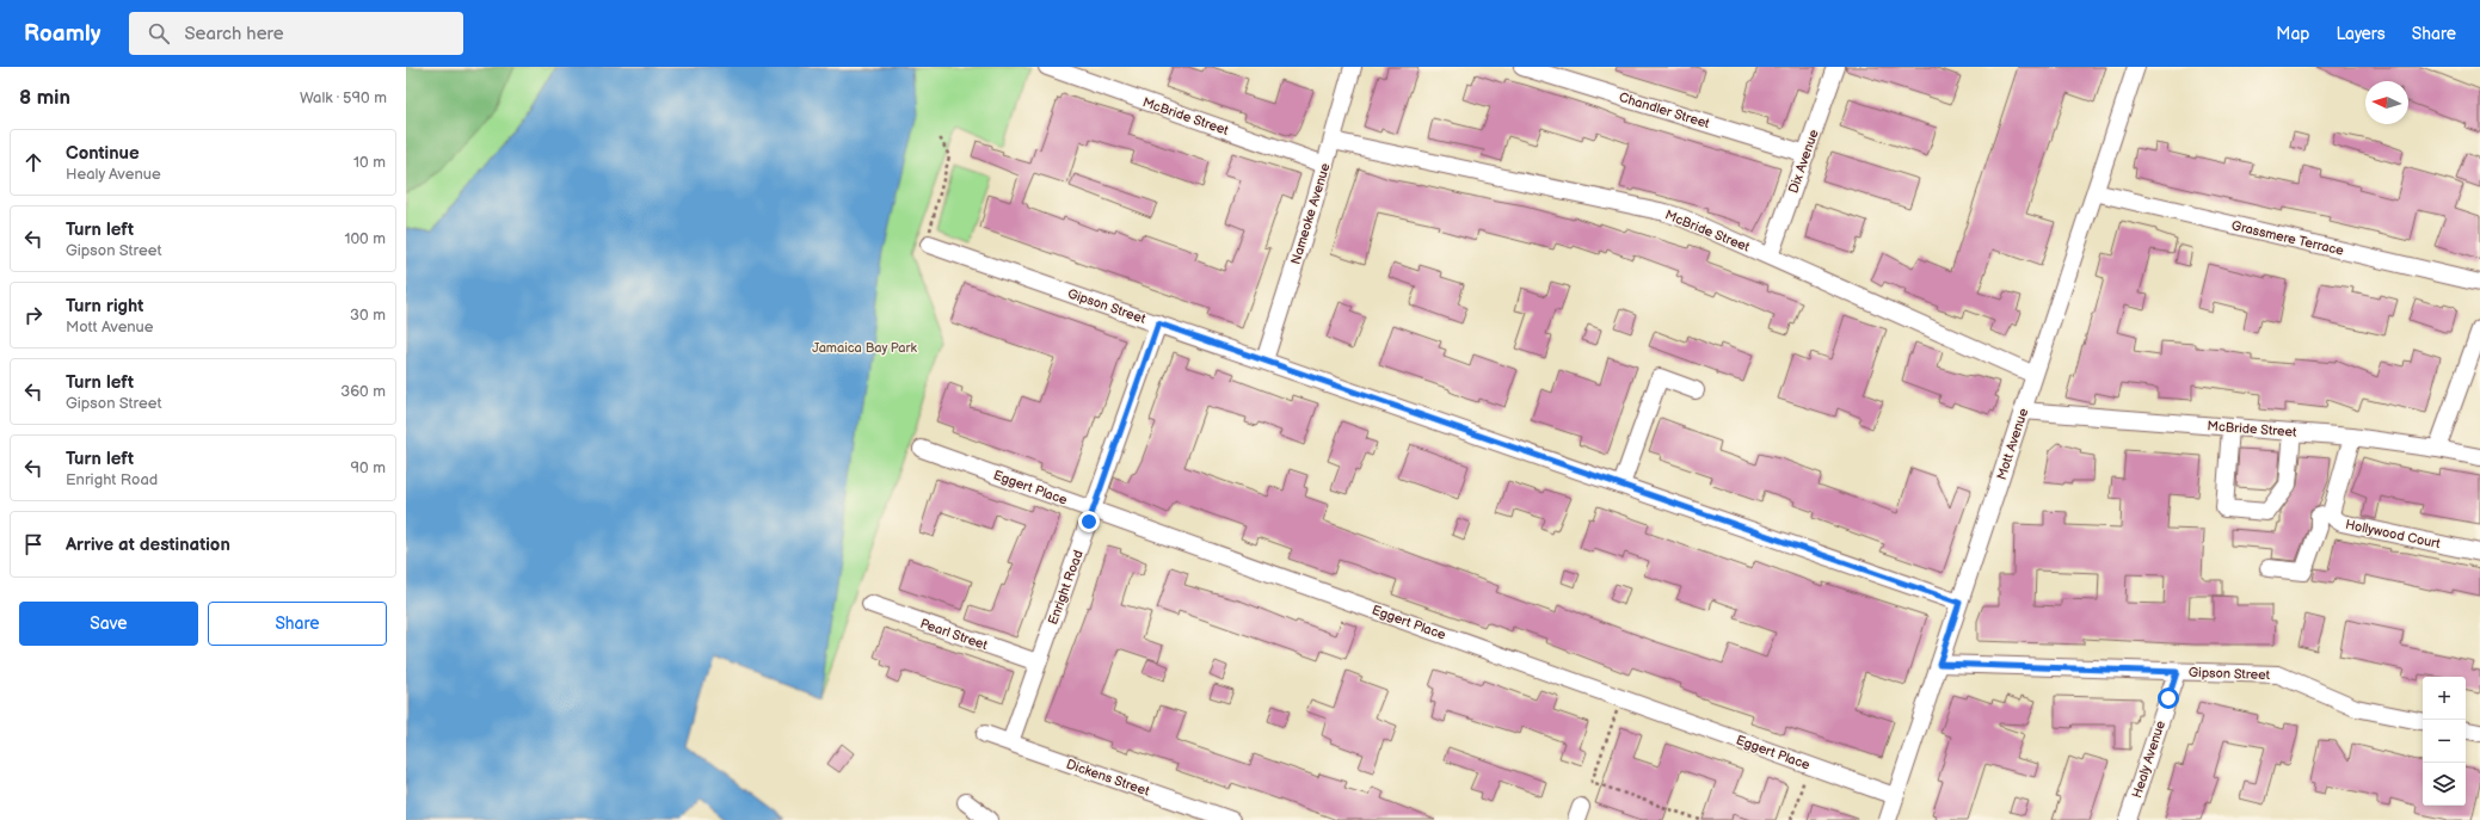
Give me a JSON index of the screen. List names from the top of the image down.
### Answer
{
  "streets": {
    "street": [
      "Chandler Street",
      "McBride Street",
      "Dix Avenue",
      "Nameoke Avenue",
      "Grassmere Terrace",
      "Gipson Street",
      "Mott Avenue",
      "Eggert Place",
      "Hollywood Court",
      "Enright Road",
      "Pearl Street",
      "Healy Avenue",
      "Dickens Street"
    ]
  },
  "crossings": [
    ["Chandler Street", "Dix Avenue"],
    ["McBride Street", "Dix Avenue"],
    ["McBride Street", "Nameoke Avenue"],
    ["McBride Street", "Mott Avenue"],
    ["McBride Street", "Hollywood Court"],
    ["Nameoke Avenue", "Gipson Street"],
    ["Grassmere Terrace", "Mott Avenue"],
    ["Gipson Street", "Mott Avenue"],
    ["Gipson Street", "Enright Road"],
    ["Gipson Street", "Healy Avenue"],
    ["Mott Avenue", "Eggert Place"],
    ["Eggert Place", "Enright Road"],
    ["Enright Road", "Pearl Street"],
    ["Enright Road", "Dickens Street"]
  ],
  "parks": ["Jamaica Bay Park"],
  "north": "left",
  "page": {
    "header": "Roamly",
    "search": "Search here",
    "nav": ["Map", "Layers", "Share"],
    "heading": ["8 min", "Walk · 590 m"],
    "list": [
      ["Continue", "Healy Avenue", "10 m"],
      ["Turn left", "Gipson Street", "100 m"],
      ["Turn right", "Mott Avenue", "30 m"],
      ["Turn left", "Gipson Street", "360 m"],
      ["Turn left", "Enright Road", "90 m"],
      "Arrive at destination"
    ],
    "buttons": ["Save", "Share"],
    "map_buttons": ["+", "−"]
  }
}
